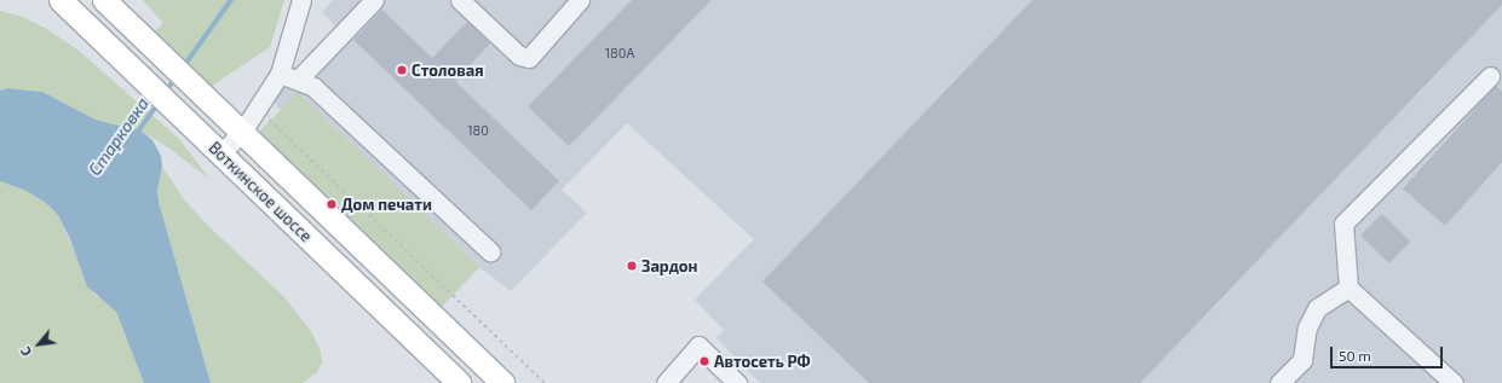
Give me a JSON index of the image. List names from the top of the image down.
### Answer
{
  "streets": {
    "main road": ["Воткинское шоссе"]
  },
  "water": ["Старковка"],
  "places": [
    "Столовая",
    "Дом печати",
    "Зардон",
    "Автосеть РФ"
  ],
  "house_numbers": ["180А", "180"],
  "scale_bar": "50 m",
  "north": "bottom left"
}
